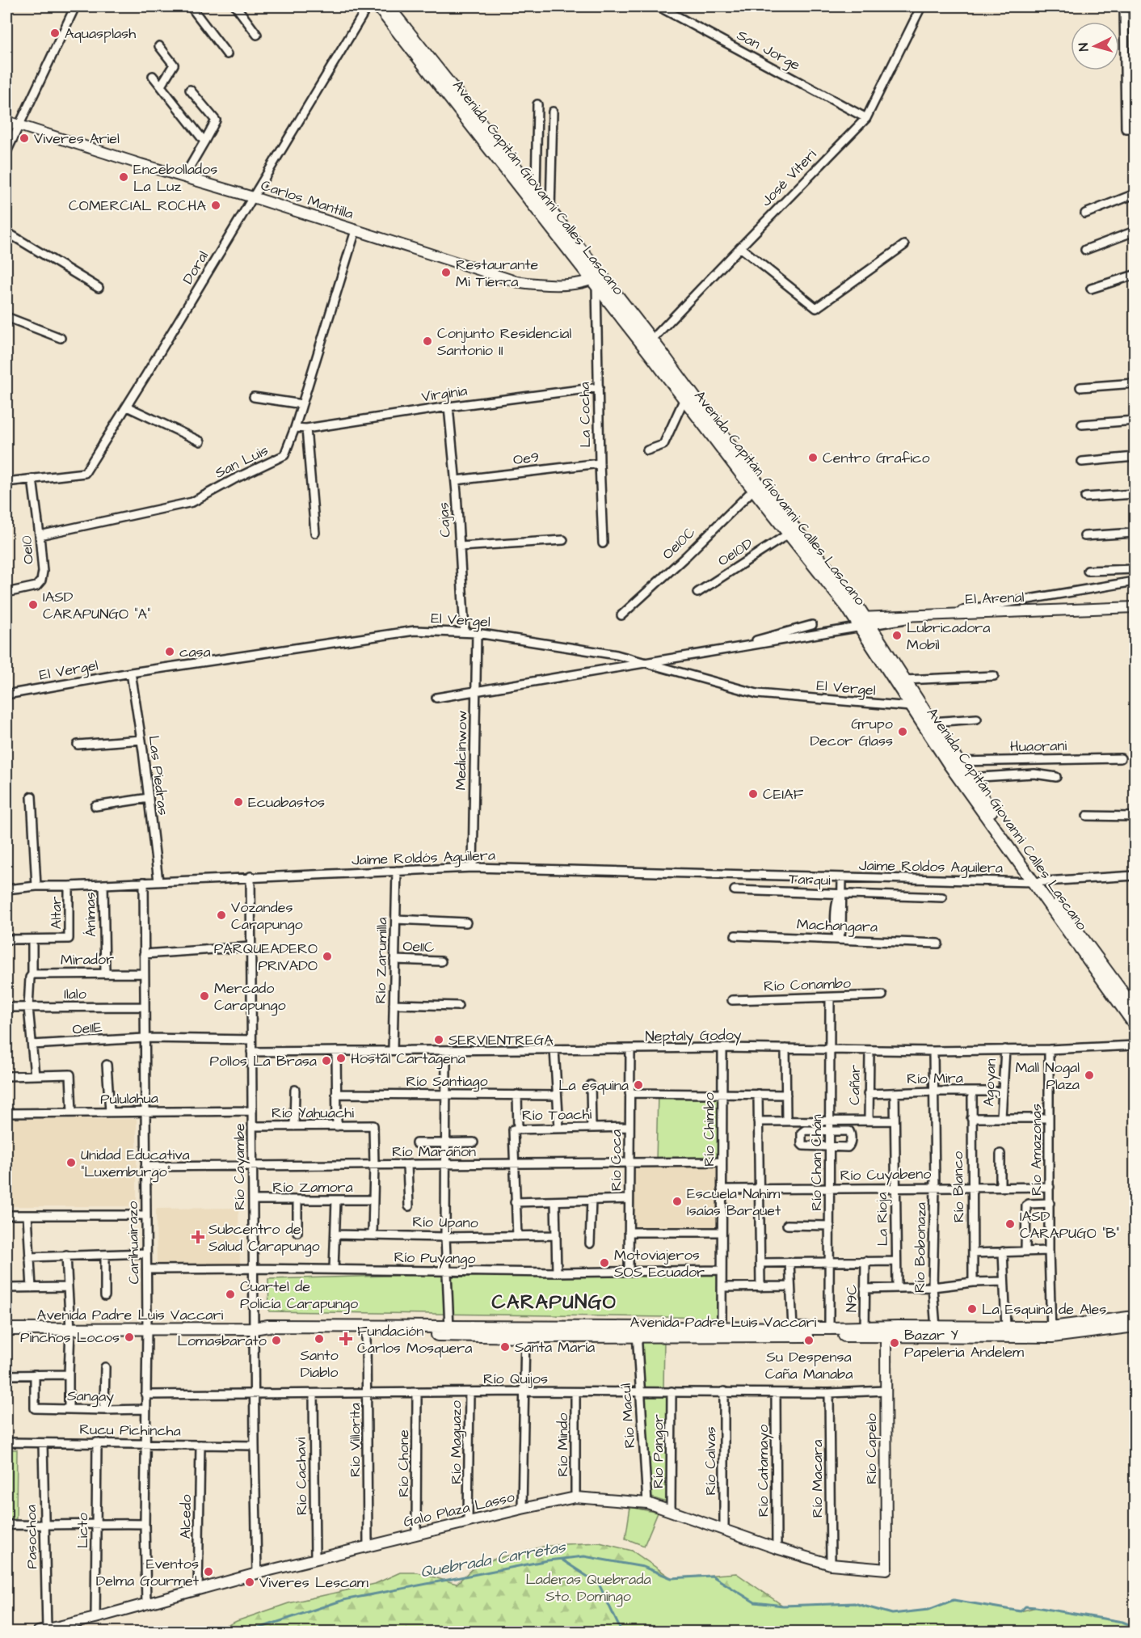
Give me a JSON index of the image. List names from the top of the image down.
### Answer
{
  "streets": {
    "main road": ["Avenida Capitán Giovanni Calles Lascano", "Avenida Padre Luis Vaccari"],
    "street": [
      "San Jorge",
      "José Viteri",
      "Carlos Mantilla",
      "Doral",
      "Virginia",
      "La Cocha",
      "Oe9",
      "San Luis",
      "Cajas",
      "Oe10C",
      "Oe10",
      "Oe10D",
      "El Arenal",
      "El Vergel",
      "Huaorani",
      "Medicinwow",
      "Las Piedras",
      "Jaime Roldós Aguilera",
      "Jaime Roldos Aguilera",
      "Tarqui",
      "Altar",
      "Ánimas",
      "Machangara",
      "Oe11C",
      "Mirador",
      "Río Zarumilla",
      "Río Conambo",
      "Ilalo",
      "Oe11E",
      "Neptaly Godoy",
      "Río Mira",
      "Río Santiago",
      "Agoyan",
      "Cañar",
      "Pululahua",
      "Río Yahuachi",
      "Río Toachi",
      "Río Chimbo",
      "Río Amazonas",
      "Río Marañon",
      "Río Coca",
      "Río Chan Chán",
      "Río Cayambe",
      "Río Cuyabeno",
      "Río Zamora",
      "Río Blanco",
      "La Rioja",
      "Río Upano",
      "Carihuairazo",
      "Río Bobonaza",
      "Río Puyango",
      "N9C",
      "Río Quijos",
      "Sangay",
      "Río Macul",
      "Rucu Pichincha",
      "Río Villorita",
      "Río Maguazo",
      "Río Mindo",
      "Río Capelo",
      "Río Pangor",
      "Río Calvas",
      "Río Chone",
      "Río Catamayo",
      "Río Cachavi",
      "Río Macara",
      "Galo Plaza Lasso",
      "Alcedo",
      "Licto",
      "Pasochoa"
    ]
  },
  "crossings": [
    ["San Jorge", "José Viteri"],
    ["José Viteri", "Avenida Capitán Giovanni Calles Lascano"],
    ["Avenida Capitán Giovanni Calles Lascano", "Carlos Mantilla"],
    ["Avenida Capitán Giovanni Calles Lascano", "La Cocha"],
    ["Avenida Capitán Giovanni Calles Lascano", "Oe10C"],
    ["Avenida Capitán Giovanni Calles Lascano", "Oe10D"],
    ["Avenida Capitán Giovanni Calles Lascano", "El Arenal"],
    ["Avenida Capitán Giovanni Calles Lascano", "El Vergel"],
    ["Avenida Capitán Giovanni Calles Lascano", "Huaorani"],
    ["Avenida Capitán Giovanni Calles Lascano", "Jaime Roldos Aguilera"],
    ["Carlos Mantilla", "Doral"],
    ["Carlos Mantilla", "La Cocha"],
    ["Carlos Mantilla", "San Luis"],
    ["Doral", "Oe10"],
    ["Virginia", "La Cocha"],
    ["Virginia", "San Luis"],
    ["Virginia", "Cajas"],
    ["La Cocha", "Oe9"],
    ["Oe9", "Cajas"],
    ["San Luis", "Oe10"],
    ["Cajas", "El Vergel"],
    ["El Vergel", "Medicinwow"],
    ["El Vergel", "Las Piedras"],
    ["Medicinwow", "Jaime Roldós Aguilera"],
    ["Las Piedras", "Jaime Roldós Aguilera"],
    ["Jaime Roldós Aguilera", "Jaime Roldos Aguilera"],
    ["Jaime Roldós Aguilera", "Altar"],
    ["Jaime Roldós Aguilera", "Ánimas"],
    ["Jaime Roldós Aguilera", "Río Zarumilla"],
    ["Jaime Roldós Aguilera", "Río Cayambe"],
    ["Jaime Roldós Aguilera", "Carihuairazo"],
    ["Ánimas", "Mirador"],
    ["Oe11C", "Río Zarumilla"],
    ["Mirador", "Carihuairazo"],
    ["Río Zarumilla", "Neptaly Godoy"],
    ["Río Conambo", "Río Chan Chán"],
    ["Ilalo", "Carihuairazo"],
    ["Oe11E", "Río Cayambe"],
    ["Oe11E", "Carihuairazo"],
    ["Neptaly Godoy", "Agoyan"],
    ["Neptaly Godoy", "Cañar"],
    ["Neptaly Godoy", "Río Chimbo"],
    ["Neptaly Godoy", "Río Amazonas"],
    ["Neptaly Godoy", "Río Coca"],
    ["Neptaly Godoy", "Río Chan Chán"],
    ["Neptaly Godoy", "Río Cayambe"],
    ["Neptaly Godoy", "Río Bobonaza"],
    ["Río Mira", "Agoyan"],
    ["Río Mira", "Cañar"],
    ["Río Mira", "Río Blanco"],
    ["Río Mira", "La Rioja"],
    ["Río Mira", "Río Bobonaza"],
    ["Pululahua", "Río Cayambe"],
    ["Pululahua", "Carihuairazo"],
    ["Río Yahuachi", "Río Marañon"],
    ["Río Yahuachi", "Río Cayambe"],
    ["Río Toachi", "Río Coca"],
    ["Río Chimbo", "Río Marañon"],
    ["Río Chimbo", "Río Cuyabeno"],
    ["Río Chimbo", "Río Puyango"],
    ["Río Chimbo", "Avenida Padre Luis Vaccari"],
    ["Río Amazonas", "Río Cuyabeno"],
    ["Río Amazonas", "Avenida Padre Luis Vaccari"],
    ["Río Marañon", "Río Coca"],
    ["Río Marañon", "Río Cayambe"],
    ["Río Marañon", "Carihuairazo"],
    ["Río Coca", "Río Puyango"],
    ["Río Chan Chán", "Río Cuyabeno"],
    ["Río Chan Chán", "Avenida Padre Luis Vaccari"],
    ["Río Cayambe", "Río Zamora"],
    ["Río Cayambe", "Río Puyango"],
    ["Río Cayambe", "Avenida Padre Luis Vaccari"],
    ["Río Cayambe", "Río Quijos"],
    ["Río Cayambe", "Rucu Pichincha"],
    ["Río Cayambe", "Galo Plaza Lasso"],
    ["Río Cuyabeno", "Río Blanco"],
    ["Río Cuyabeno", "La Rioja"],
    ["Río Cuyabeno", "Río Bobonaza"],
    ["Carihuairazo", "Río Puyango"],
    ["Carihuairazo", "Avenida Padre Luis Vaccari"],
    ["Carihuairazo", "Río Quijos"],
    ["Carihuairazo", "Sangay"],
    ["Carihuairazo", "Rucu Pichincha"],
    ["Carihuairazo", "Galo Plaza Lasso"],
    ["Río Bobonaza", "Avenida Padre Luis Vaccari"],
    ["N9C", "Avenida Padre Luis Vaccari"],
    ["Avenida Padre Luis Vaccari", "Río Macul"],
    ["Avenida Padre Luis Vaccari", "Río Villorita"],
    ["Avenida Padre Luis Vaccari", "Río Capelo"],
    ["Río Quijos", "Río Macul"],
    ["Río Quijos", "Río Villorita"],
    ["Río Quijos", "Río Maguazo"],
    ["Río Quijos", "Río Mindo"],
    ["Río Quijos", "Río Capelo"],
    ["Río Quijos", "Río Pangor"],
    ["Río Quijos", "Río Calvas"],
    ["Río Quijos", "Río Chone"],
    ["Río Quijos", "Río Catamayo"],
    ["Río Quijos", "Río Cachavi"],
    ["Río Quijos", "Río Macara"],
    ["Río Macul", "Galo Plaza Lasso"],
    ["Rucu Pichincha", "Alcedo"],
    ["Rucu Pichincha", "Licto"],
    ["Rucu Pichincha", "Pasochoa"],
    ["Río Villorita", "Galo Plaza Lasso"],
    ["Río Maguazo", "Galo Plaza Lasso"],
    ["Río Mindo", "Galo Plaza Lasso"],
    ["Río Capelo", "Galo Plaza Lasso"],
    ["Río Pangor", "Galo Plaza Lasso"],
    ["Río Calvas", "Galo Plaza Lasso"],
    ["Río Chone", "Galo Plaza Lasso"],
    ["Río Catamayo", "Galo Plaza Lasso"],
    ["Río Cachavi", "Galo Plaza Lasso"],
    ["Río Macara", "Galo Plaza Lasso"],
    ["Galo Plaza Lasso", "Alcedo"],
    ["Galo Plaza Lasso", "Licto"],
    ["Galo Plaza Lasso", "Pasochoa"]
  ],
  "districts": ["CARAPUNGO"],
  "water": ["Quebrada Carretas"],
  "parks": ["Laderas Quebrada Sto. Domingo"],
  "places": {
    "other": [
      "Aquasplash",
      "Viveres Ariel",
      "Encebollados La Luz",
      "COMERCIAL ROCHA",
      "Restaurante Mi Tierra",
      "Conjunto Residencial Santonio II",
      "Centro Grafico",
      "IASD CARAPUNGO \"A\"",
      "Lubricadora Mobil",
      "casa",
      "Grupo Decor Glass",
      "CEIAF",
      "Ecuabastos",
      "Vozandes Carapungo",
      "PARQUEADERO PRIVADO",
      "Mercado Carapungo",
      "SERVIENTREGA",
      "Hostal Cartagena",
      "Pollos La Brasa",
      "Mall Nogal Plaza",
      "La esquina",
      "Unidad Educativa \"Luxemburgo\"",
      "Escuela Nahim Isaías Barquet",
      "IASD CARAPUGO \"B\"",
      "Motoviajeros SOS Ecuador",
      "Cuartel de Policía Carapungo",
      "La Esquina de Ales",
      "Pinchos Locos",
      "Santo Diablo",
      "Lomasbarato",
      "Su Despensa Caña Manaba",
      "Bazar Y Papeleria Andelem",
      "Santa María",
      "Eventos Delma Gourmet",
      "Viveres Lescam"
    ],
    "health": ["Subcentro de Salud Carapungo", "Fundación Carlos Mosquera"]
  },
  "north": "left"
}
